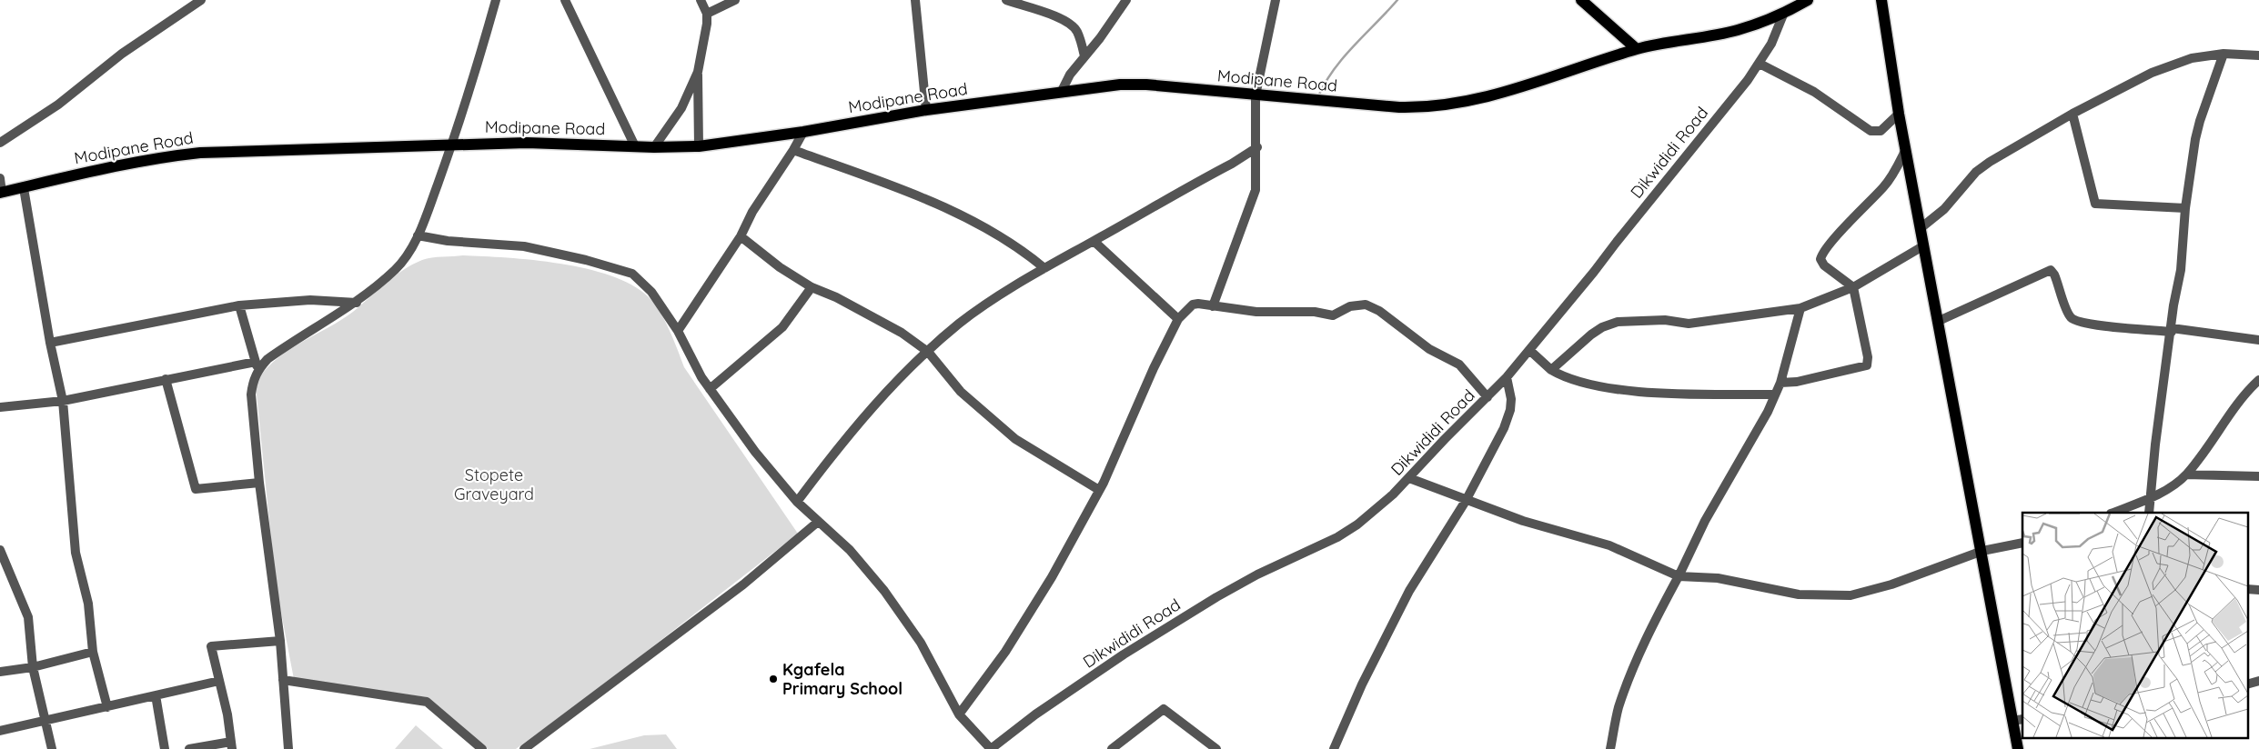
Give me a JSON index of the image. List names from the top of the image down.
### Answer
{
  "streets": {
    "main road": ["Modipane Road"],
    "street": ["Dikwididi Road"]
  },
  "crossings": [
    ["Modipane Road", "Dikwididi Road"]
  ],
  "parks": ["Stopete Graveyard"],
  "places": ["Kgafela Primary School"]
}
